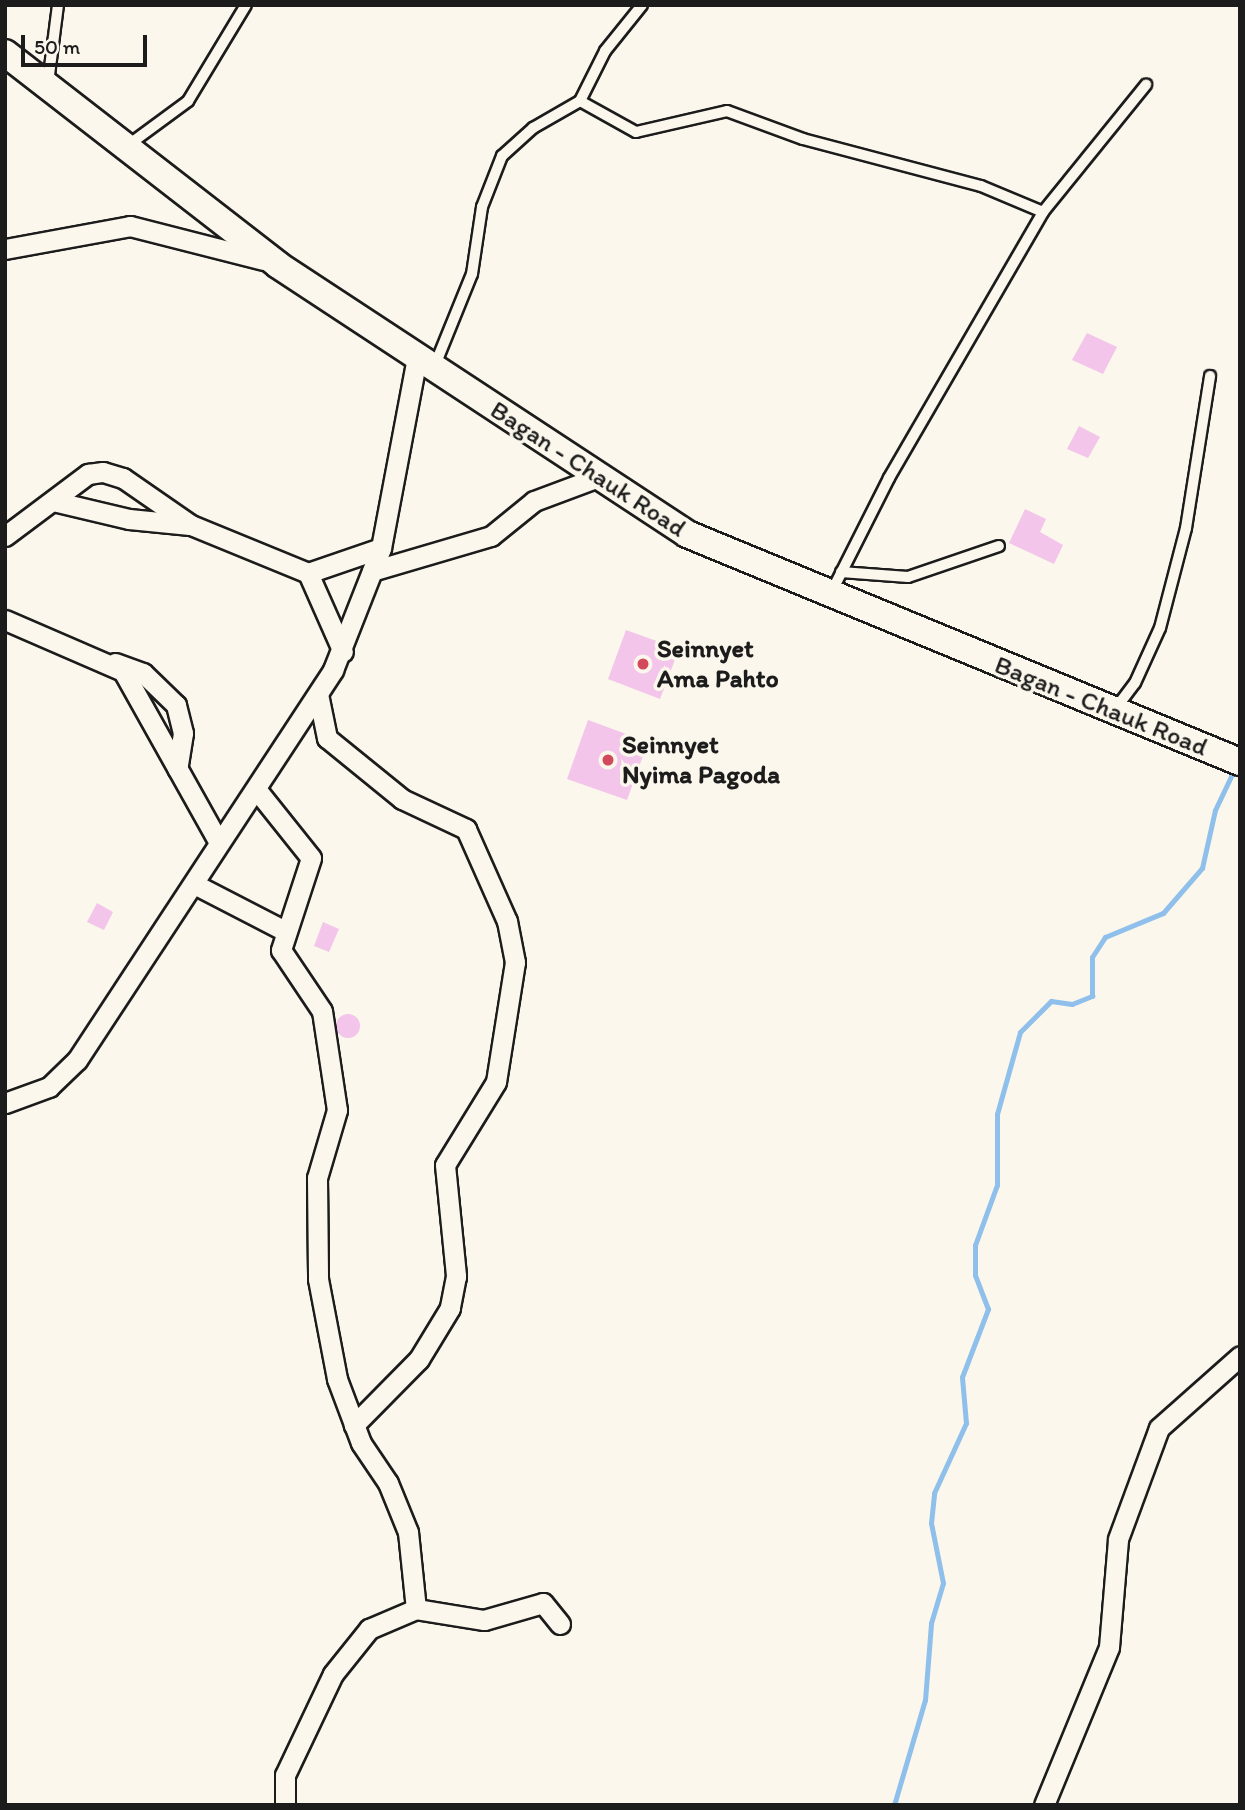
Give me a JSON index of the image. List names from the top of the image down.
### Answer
{
  "streets": {
    "main road": ["Bagan - Chauk Road"]
  },
  "places": ["Seinnyet Ama Pahto", "Seinnyet Nyima Pagoda"],
  "scale_bar": "50 m"
}
